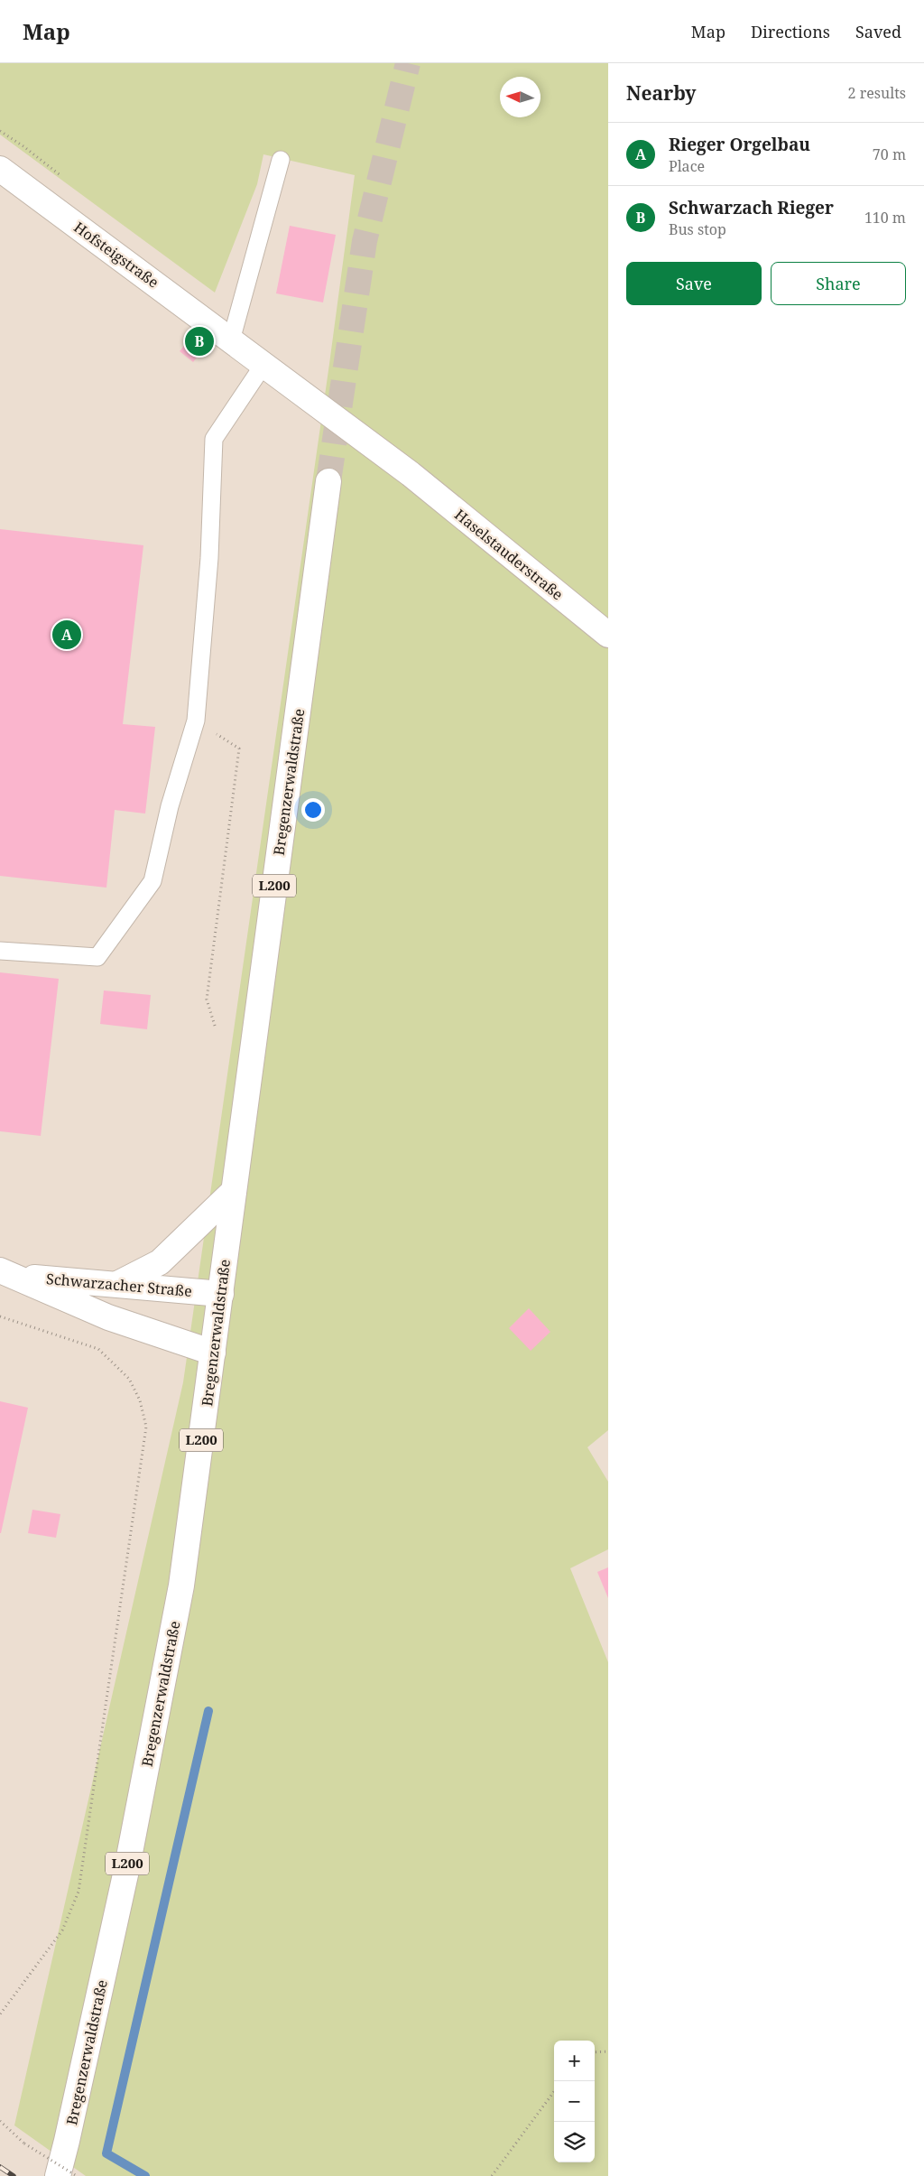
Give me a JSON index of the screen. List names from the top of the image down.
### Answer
{
  "streets": {
    "main road": [
      "Hofsteigstraße",
      "Haselstauderstraße",
      "Bregenzerwaldstraße",
      "L200",
      "Schwarzacher Straße"
    ]
  },
  "crossings": [
    ["Hofsteigstraße", "Haselstauderstraße"],
    ["Bregenzerwaldstraße", "Schwarzacher Straße"]
  ],
  "north": "left",
  "page": {
    "header": "Map",
    "nav": ["Map", "Directions", "Saved"],
    "heading": ["Nearby", "2 results"],
    "list": [
      {
        "mark": "A",
        "name": "Rieger Orgelbau",
        "note": "Place",
        "value": "70 m"
      },
      {
        "mark": "B",
        "name": "Schwarzach Rieger",
        "note": "Bus stop",
        "value": "110 m"
      }
    ],
    "buttons": ["Save", "Share"],
    "pins": ["B", "A"],
    "map_buttons": ["+", "−"]
  }
}
